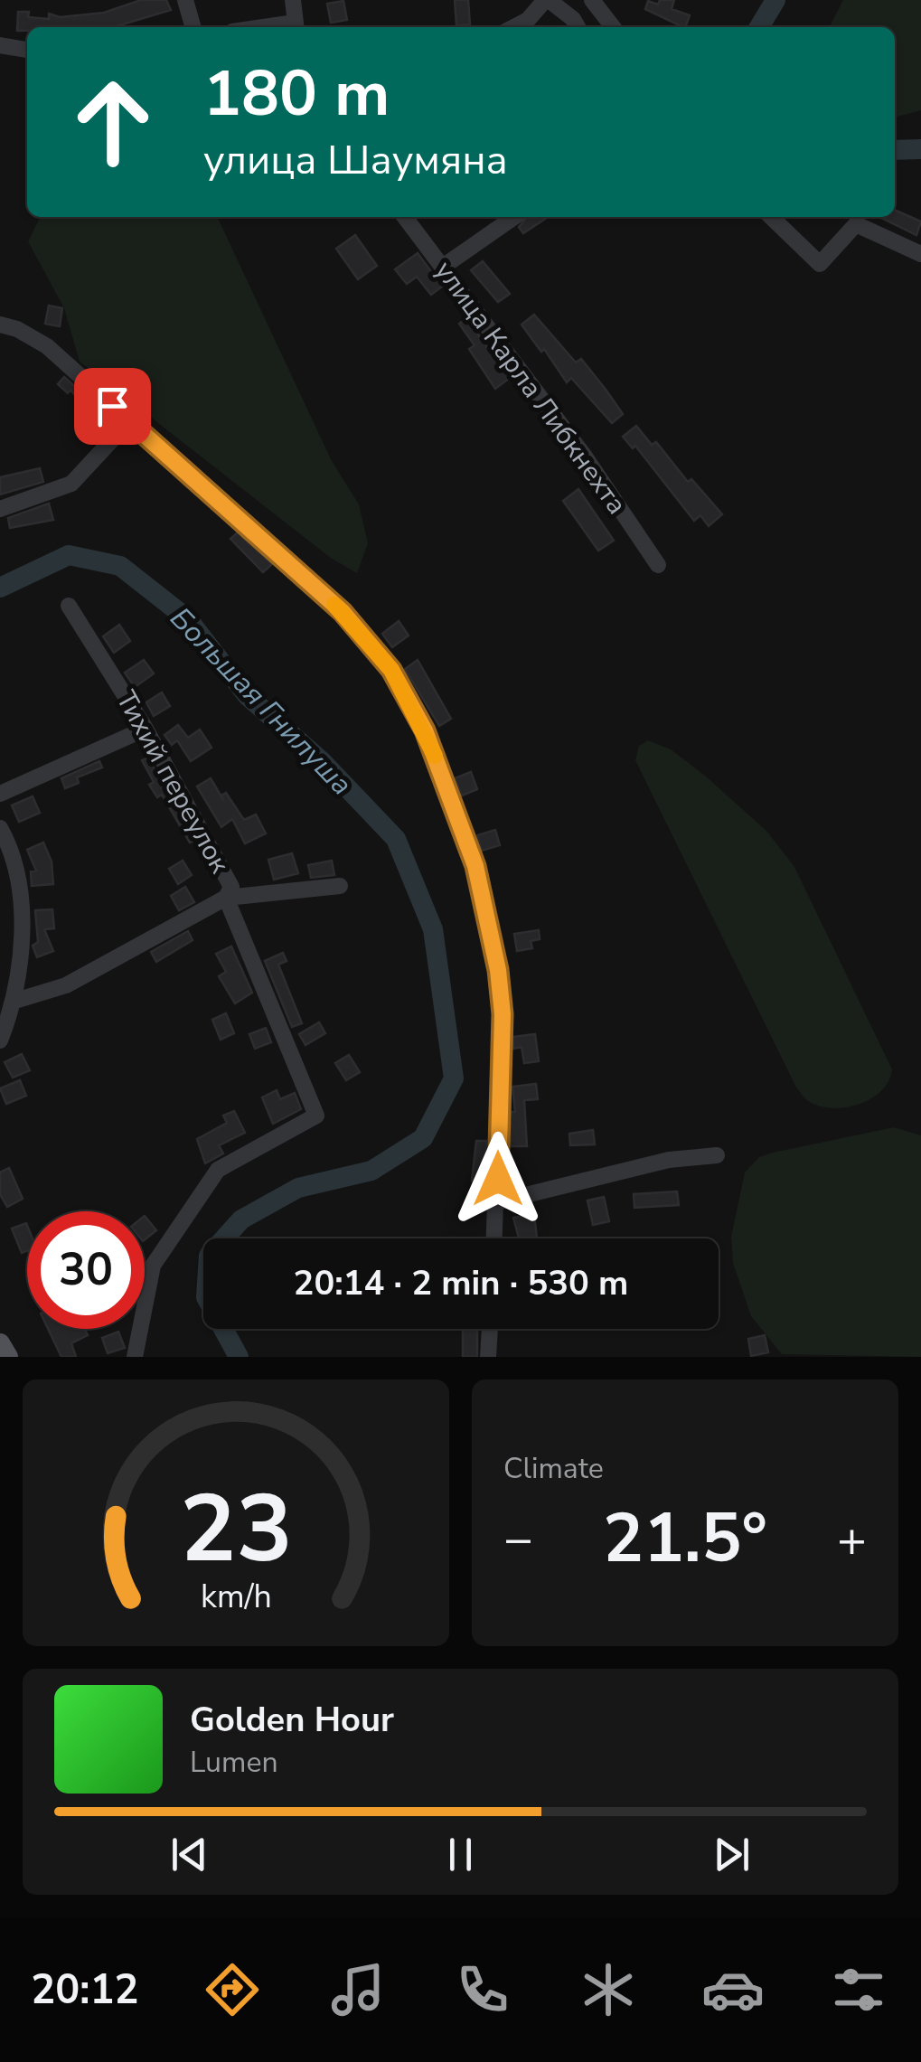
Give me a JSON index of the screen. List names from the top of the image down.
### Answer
{
  "streets": {
    "street": ["улица Карла Либкнехта", "Тихий переулок"]
  },
  "water": ["Большая Гнилуша"],
  "page": {
    "turn": ["180 m", "улица Шаумяна"],
    "limit": "30",
    "trip": "20:14 · 2 min · 530 m",
    "tile": "Climate",
    "heat": ["−", "21.5°", "+"],
    "song": ["Golden Hour", "Lumen"],
    "tabs": "20:12",
    "gauge": ["23", "km/h"]
  }
}
